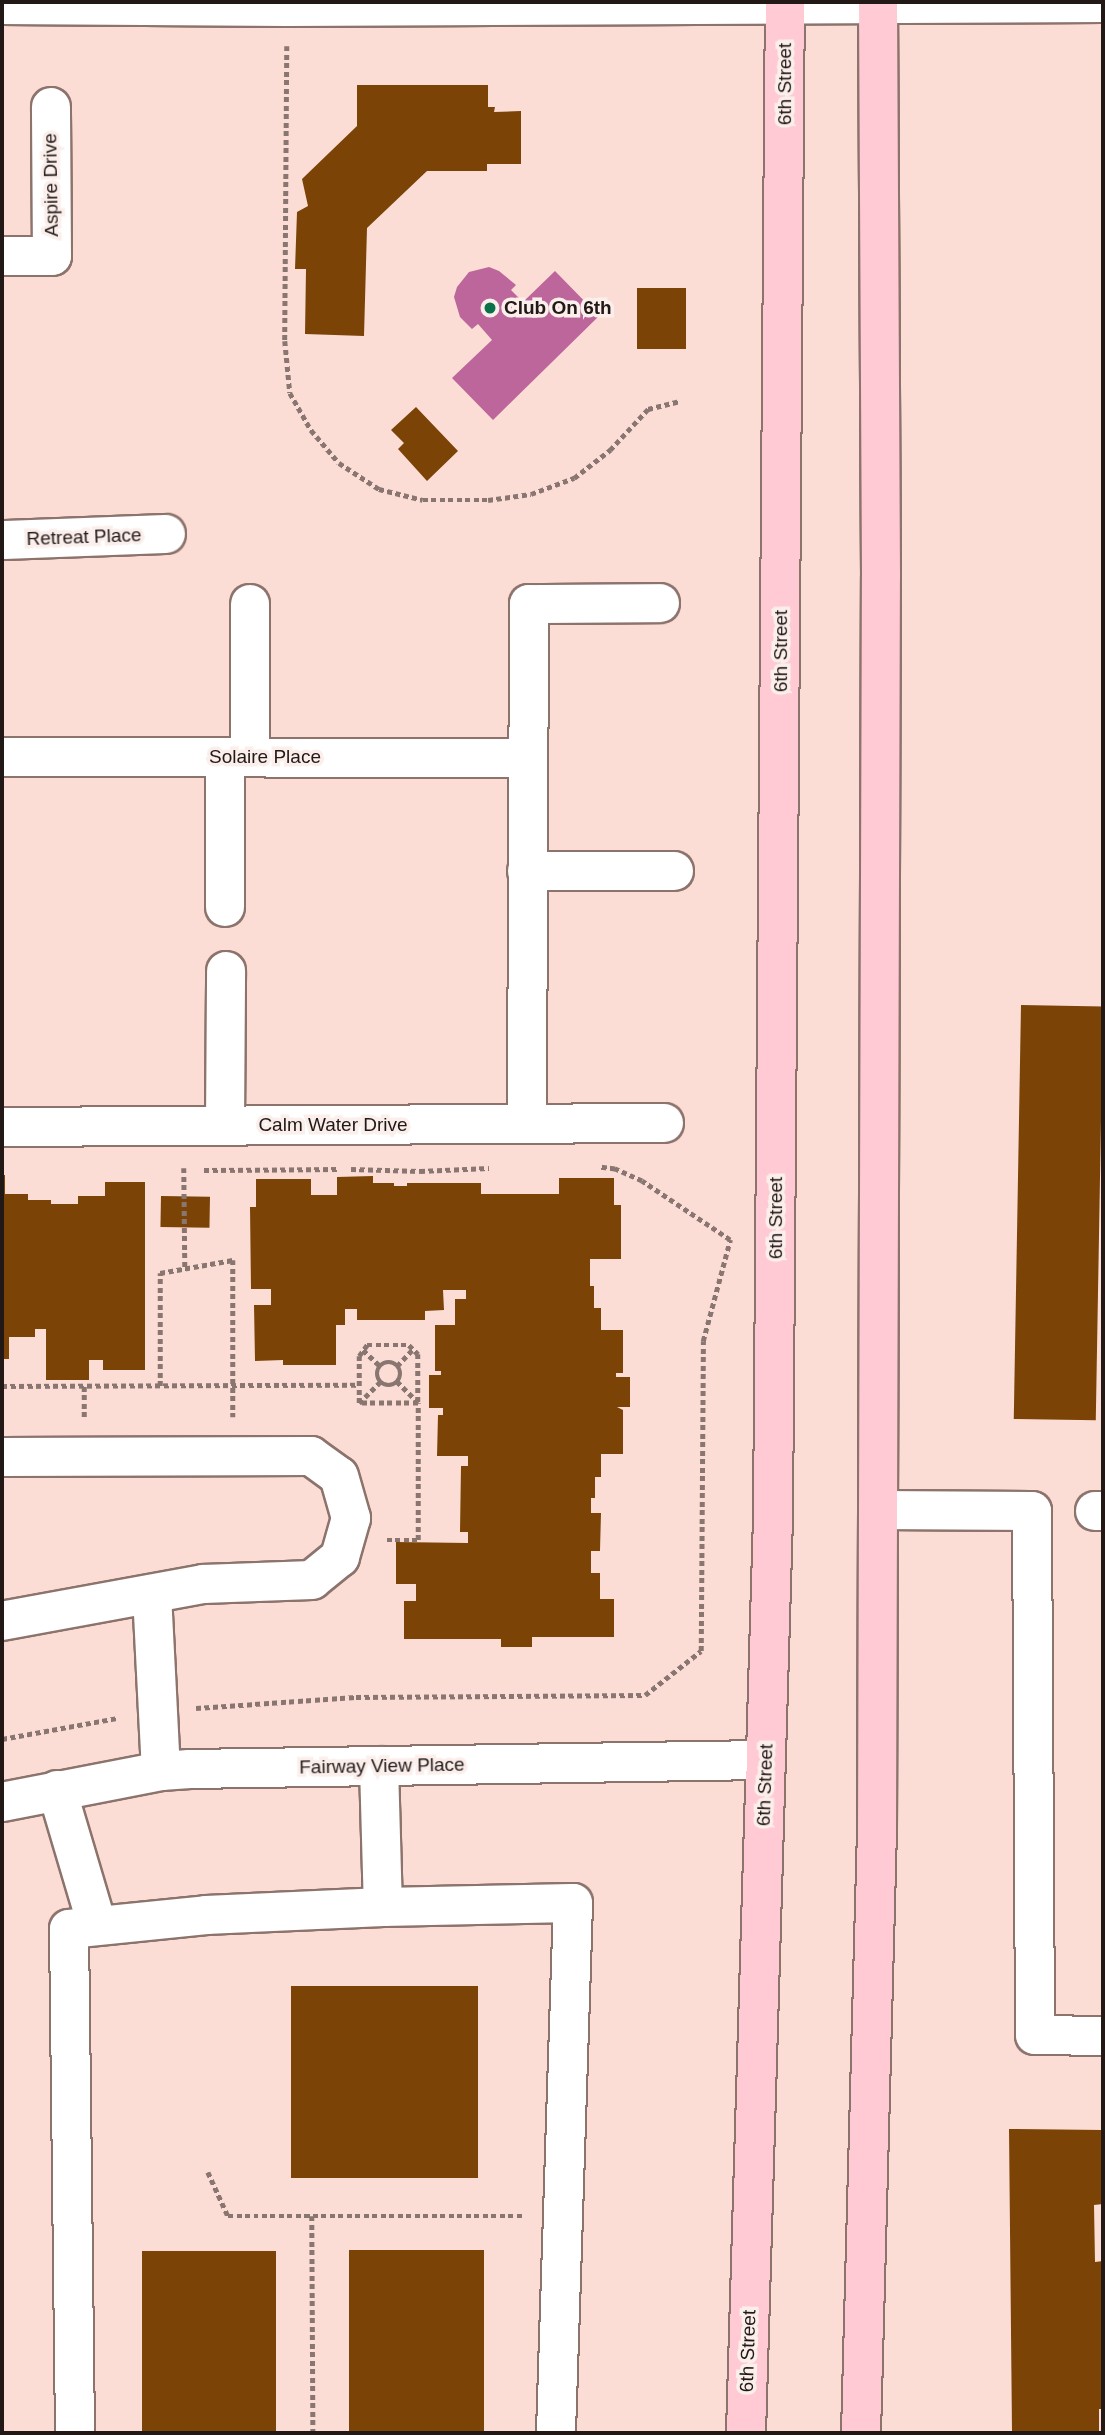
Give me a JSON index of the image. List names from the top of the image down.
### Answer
{
  "streets": {
    "main road": ["6th Street"],
    "street": [
      "Aspire Drive",
      "Retreat Place",
      "Solaire Place",
      "Calm Water Drive",
      "Fairway View Place"
    ]
  },
  "crossings": [
    ["6th Street", "Fairway View Place"]
  ],
  "places": ["Club On 6th"]
}
